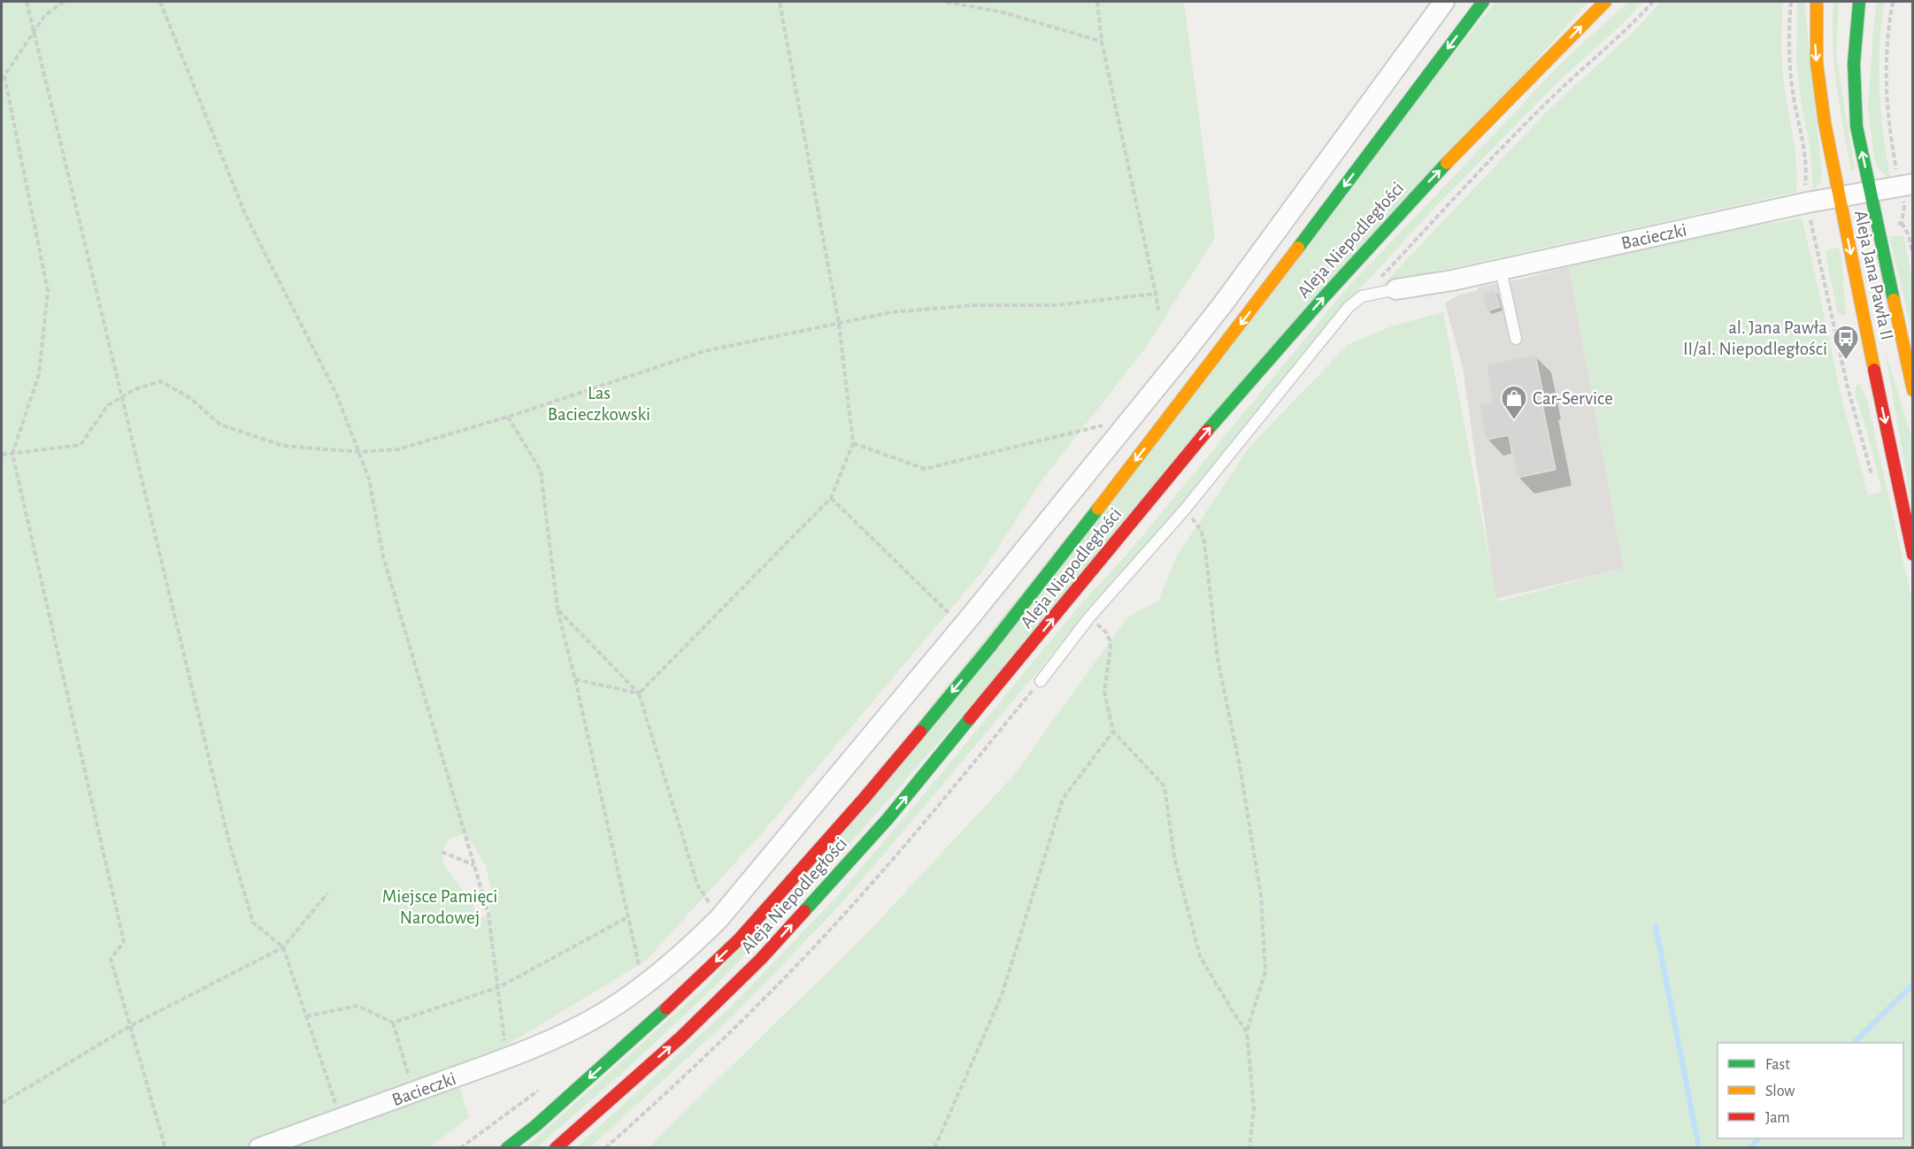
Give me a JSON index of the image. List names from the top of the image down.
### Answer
{
  "streets": {
    "main road": ["Aleja Niepodległości", "Aleja Jana Pawła II"],
    "street": ["Bacieczki"]
  },
  "crossings": [
    ["Bacieczki", "Aleja Jana Pawła II"]
  ],
  "parks": ["Las Bacieczkowski", "Miejsce Pamięci Narodowej"],
  "places": {
    "bus stop": ["al. Jana Pawła II/al. Niepodległości"],
    "shop": ["Car-Service"]
  },
  "legend": ["Fast", "Slow", "Jam"]
}
